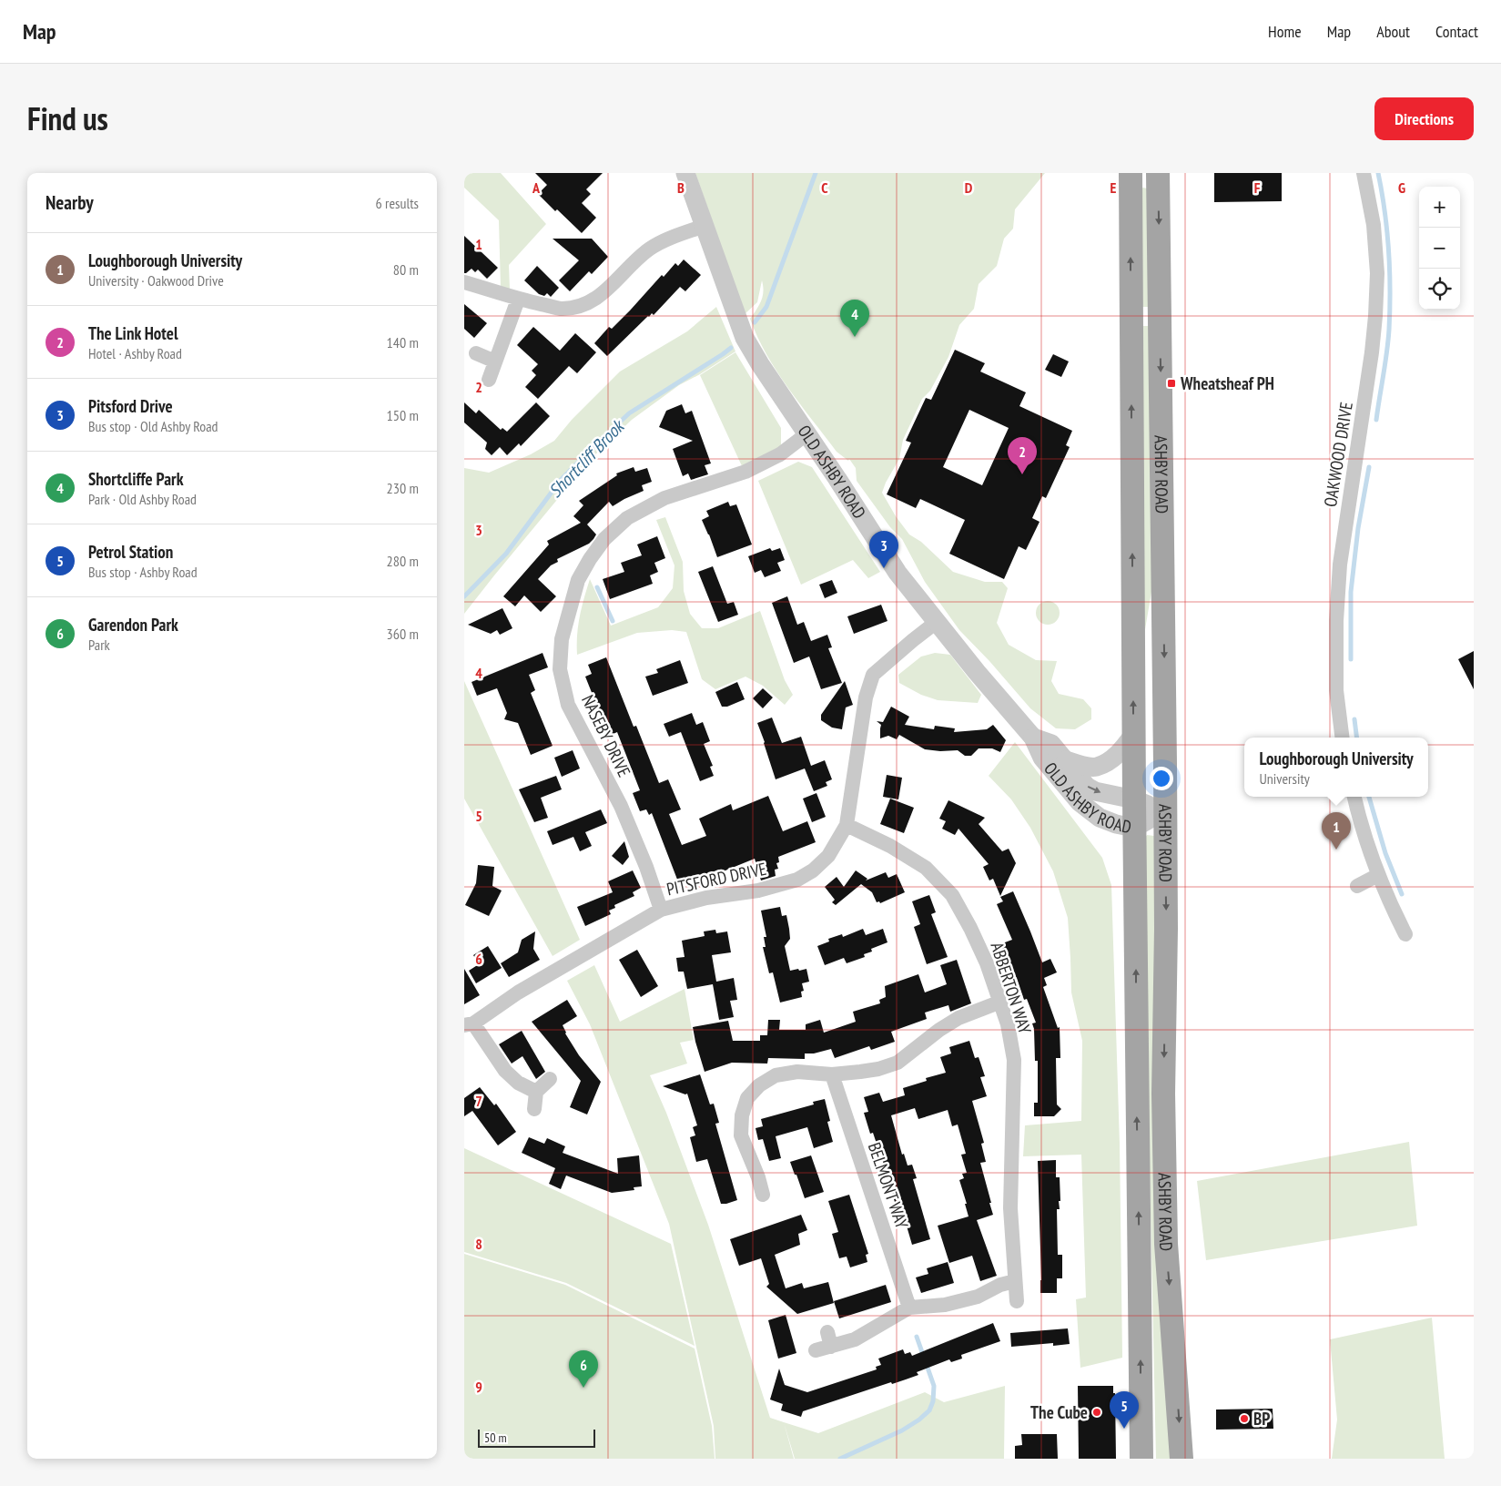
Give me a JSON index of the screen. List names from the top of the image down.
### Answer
{
  "streets": {
    "main road": ["ASHBY ROAD"],
    "street": [
      "OAKWOOD DRIVE",
      "OLD ASHBY ROAD",
      "NASEBY DRIVE",
      "PITSFORD DRIVE",
      "ABBERTON WAY",
      "BELMONT WAY"
    ]
  },
  "crossings": [
    ["OLD ASHBY ROAD", "ASHBY ROAD"],
    ["OLD ASHBY ROAD", "NASEBY DRIVE"],
    ["OLD ASHBY ROAD", "PITSFORD DRIVE"],
    ["NASEBY DRIVE", "PITSFORD DRIVE"],
    ["PITSFORD DRIVE", "ABBERTON WAY"]
  ],
  "water": ["Shortcliff Brook"],
  "places": {
    "transit": ["Wheatsheaf PH"],
    "other": ["The Cube", "BP"]
  },
  "scale_bar": "50 m",
  "page": {
    "header": "Map",
    "nav": [
      "Home",
      "Map",
      "About",
      "Contact"
    ],
    "title": "Find us",
    "buttons": "Directions",
    "heading": ["Nearby", "6 results"],
    "map_buttons": ["+", "−"],
    "list": [
      {
        "mark": "1",
        "name": "Loughborough University",
        "note": "University · Oakwood Drive",
        "value": "80 m"
      },
      {
        "mark": "2",
        "name": "The Link Hotel",
        "note": "Hotel · Ashby Road",
        "value": "140 m"
      },
      {
        "mark": "3",
        "name": "Pitsford Drive",
        "note": "Bus stop · Old Ashby Road",
        "value": "150 m"
      },
      {
        "mark": "4",
        "name": "Shortcliffe Park",
        "note": "Park · Old Ashby Road",
        "value": "230 m"
      },
      {
        "mark": "5",
        "name": "Petrol Station",
        "note": "Bus stop · Ashby Road",
        "value": "280 m"
      },
      {
        "mark": "6",
        "name": "Garendon Park",
        "note": "Park",
        "value": "360 m"
      }
    ],
    "pins": [
      "4",
      "2",
      "3",
      "1",
      "6",
      "5"
    ],
    "popup": ["Loughborough University", "University"],
    "scale": "50 m"
  },
  "grid": {
    "columns": [
      "A",
      "B",
      "C",
      "D",
      "E",
      "F",
      "G"
    ],
    "rows": [
      "1",
      "2",
      "3",
      "4",
      "5",
      "6",
      "7",
      "8",
      "9"
    ]
  }
}
